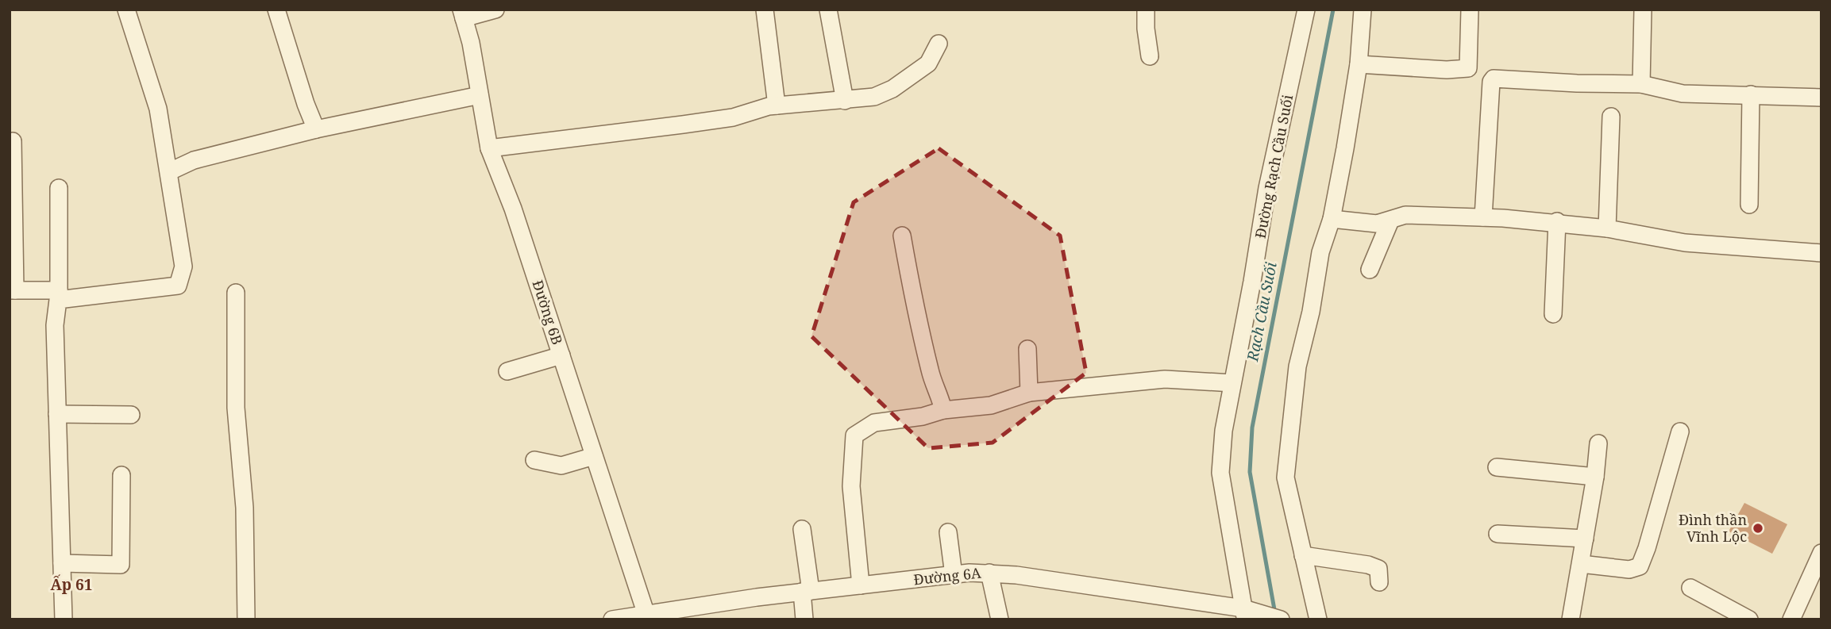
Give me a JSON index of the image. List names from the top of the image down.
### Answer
{
  "streets": {
    "street": ["Đường Rạch Cầu Suối", "Đường 6B", "Đường 6A"]
  },
  "crossings": [
    ["Đường Rạch Cầu Suối", "Đường 6A"],
    ["Đường 6B", "Đường 6A"]
  ],
  "districts": ["Ấp 61"],
  "water": ["Rạch Cầu Suối"],
  "places": ["Đình thần Vĩnh Lộc"]
}
